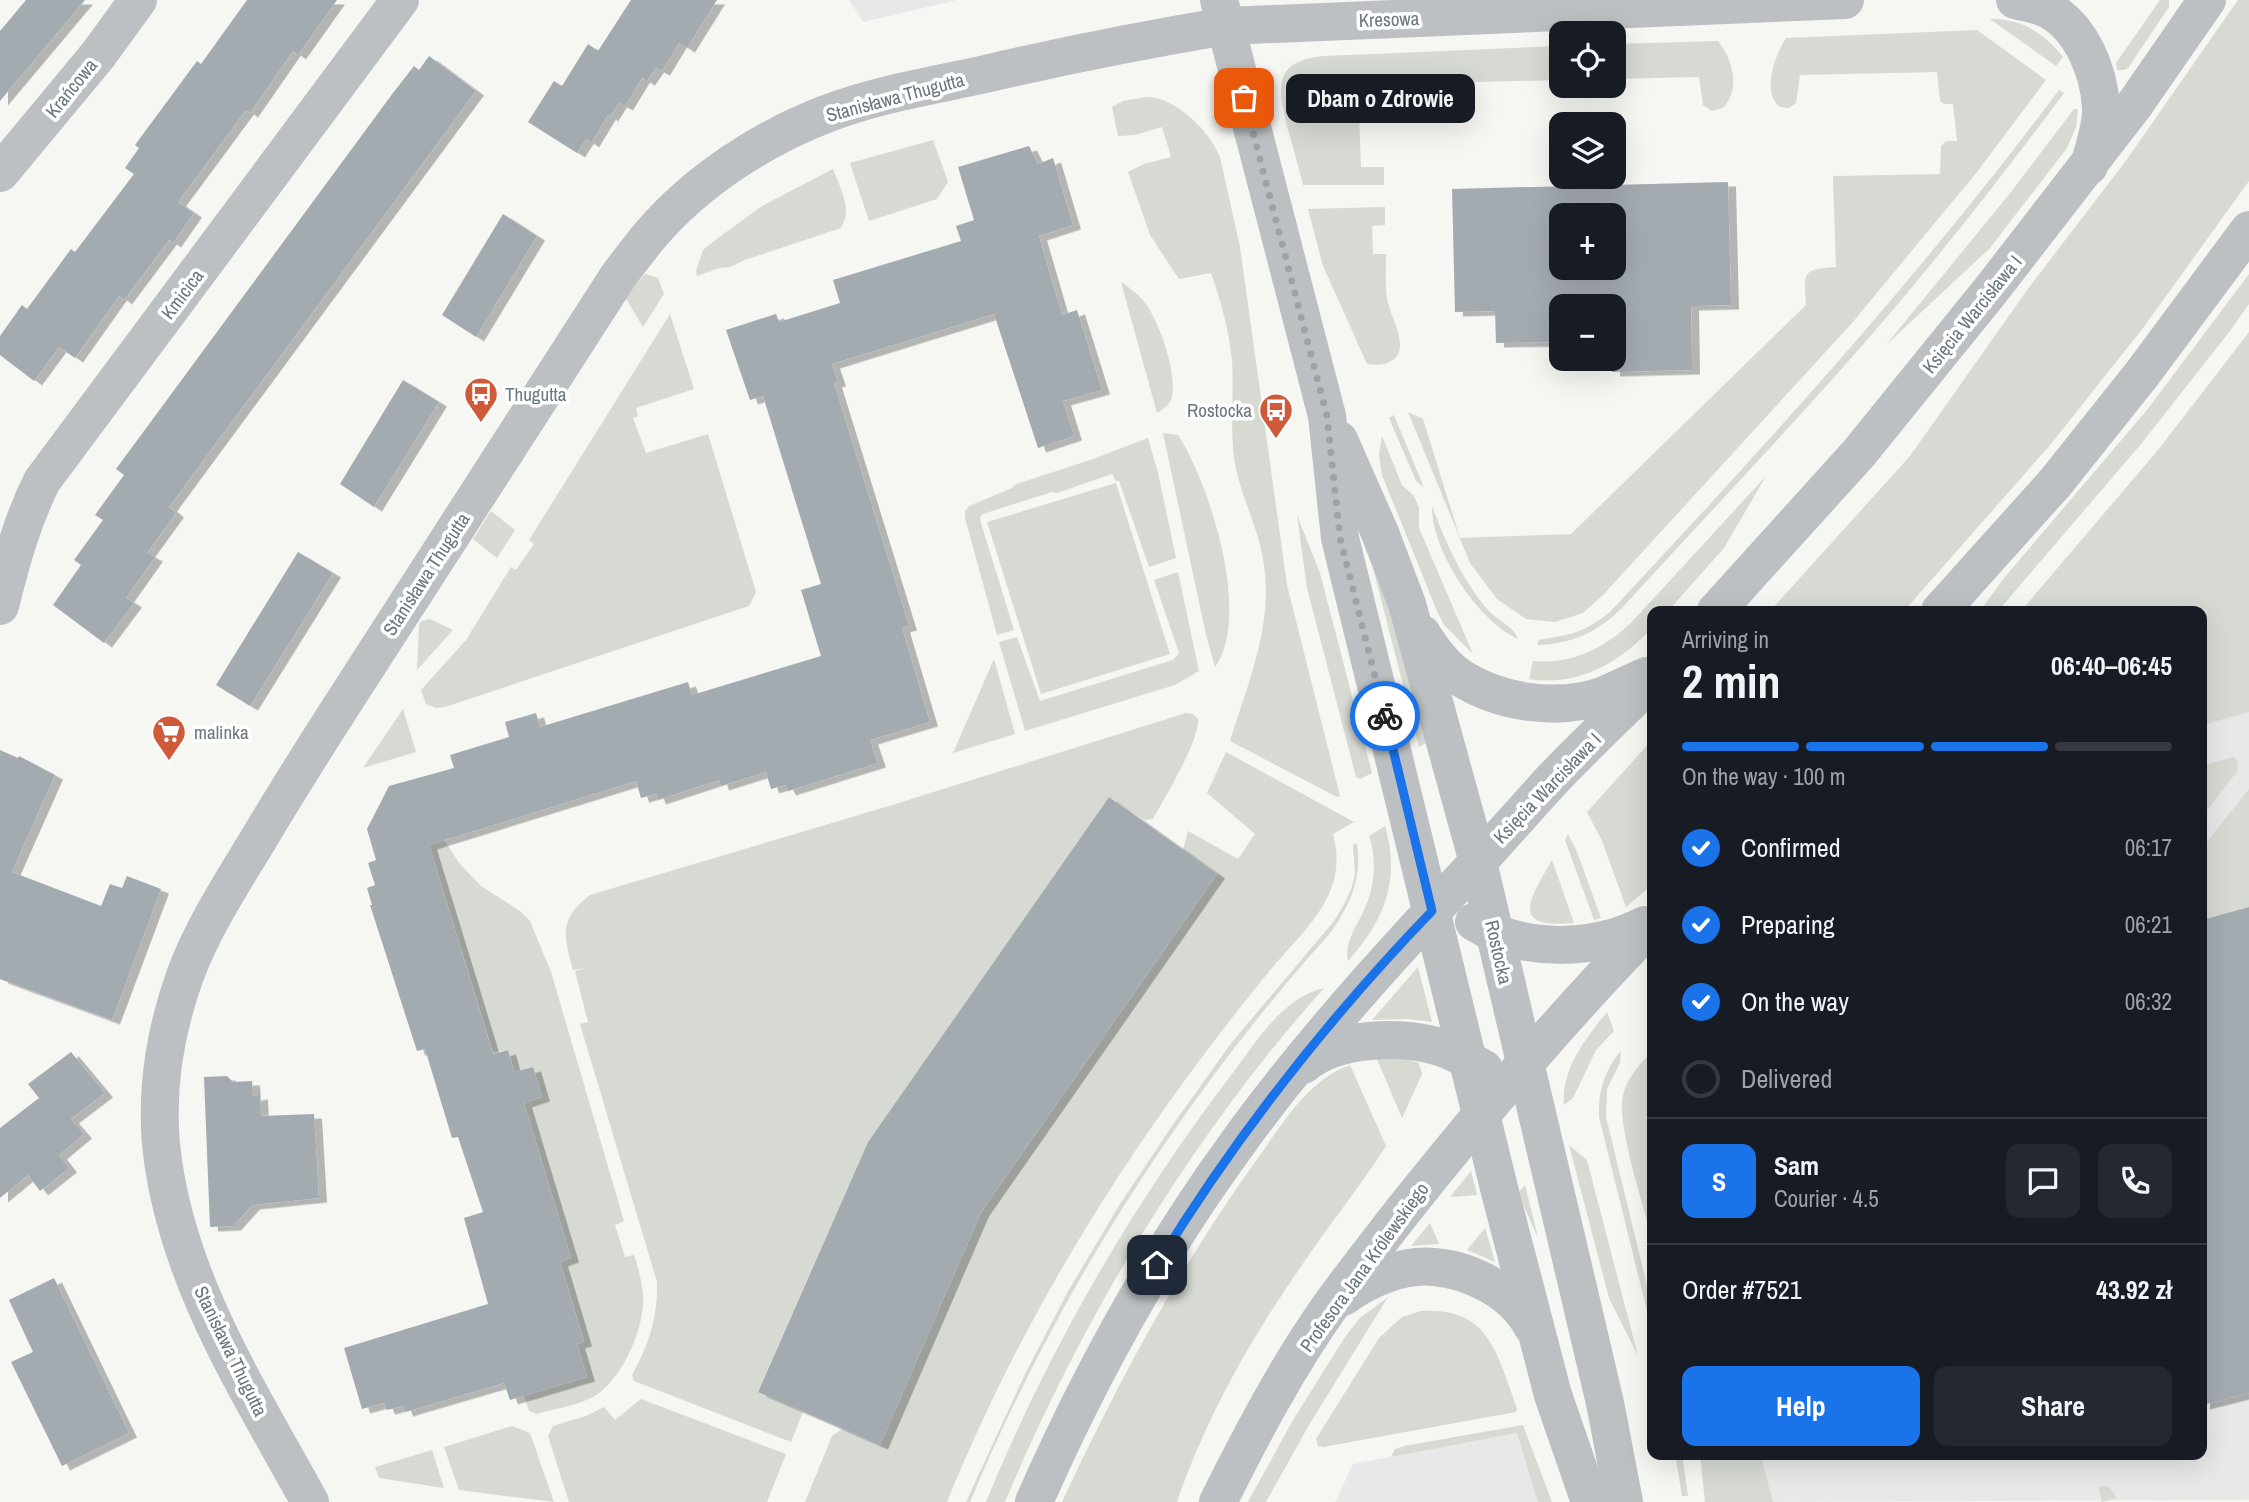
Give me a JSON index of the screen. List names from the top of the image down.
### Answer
{
  "streets": {
    "street": [
      "Kresowa",
      "Krańcowa",
      "Stanisława Thugutta",
      "Kmicica",
      "Księcia Warcisława I",
      "Rostocka",
      "Profesora Jana Królewskiego"
    ]
  },
  "crossings": [
    ["Kresowa", "Stanisława Thugutta"],
    ["Kresowa", "Rostocka"],
    ["Stanisława Thugutta", "Rostocka"],
    ["Księcia Warcisława I", "Rostocka"],
    ["Rostocka", "Profesora Jana Królewskiego"]
  ],
  "places": {
    "other": ["Dbam o Zdrowie"],
    "bus stop": ["Thugutta", "Rostocka"],
    "supermarket": ["malinka"]
  },
  "page": {
    "map_buttons": ["+", "−"],
    "bubble": "Dbam o Zdrowie",
    "heading": ["2 min", "Arriving in", "06:40–06:45"],
    "panel": [
      "Sam",
      "Courier · 4.5",
      "Order #7521",
      "43.92 zł"
    ],
    "bar": "On the way · 100 m",
    "list": [
      ["Confirmed", "06:17"],
      ["Preparing", "06:21"],
      ["On the way", "06:32"],
      "Delivered"
    ],
    "round": "S",
    "buttons": ["Help", "Share"]
  }
}
